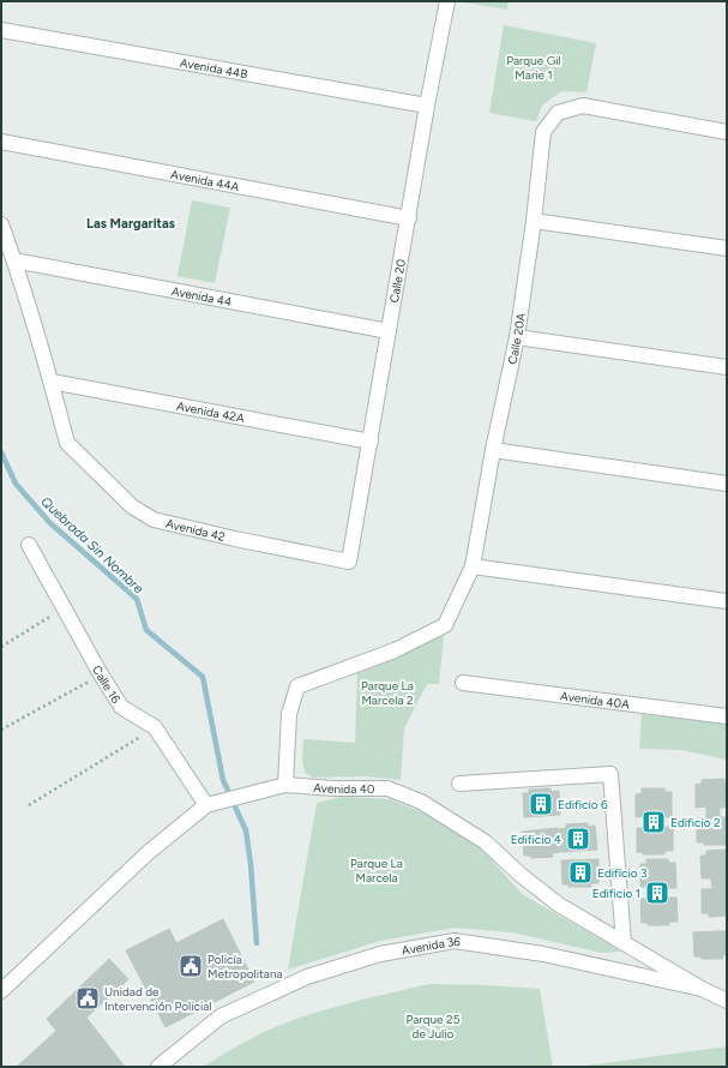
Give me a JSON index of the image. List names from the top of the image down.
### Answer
{
  "streets": {
    "street": [
      "Avenida 44B",
      "Avenida 44A",
      "Calle 20",
      "Avenida 44",
      "Calle 20A",
      "Avenida 42A",
      "Avenida 42",
      "Calle 16",
      "Avenida 40A",
      "Avenida 40",
      "Avenida 36"
    ]
  },
  "crossings": [
    ["Avenida 44B", "Calle 20"],
    ["Avenida 44A", "Calle 20"],
    ["Calle 20", "Avenida 44"],
    ["Calle 20", "Avenida 42A"],
    ["Calle 20", "Avenida 42"],
    ["Avenida 42A", "Avenida 42"],
    ["Calle 16", "Avenida 40"],
    ["Avenida 40", "Avenida 36"]
  ],
  "districts": ["Las Margaritas"],
  "water": ["Quebrada Sin Nombre"],
  "parks": [
    "Parque Gil Marie 1",
    "Parque La Marcela 2",
    "Parque La Marcela",
    "Parque 25 de Julio"
  ],
  "places": {
    "building": [
      "Edificio 6",
      "Edificio 2",
      "Edificio 4",
      "Edificio 3",
      "Edificio 1"
    ],
    "public building": ["Policía Metropolitana", "Unidad de Intervención Policial"]
  }
}
